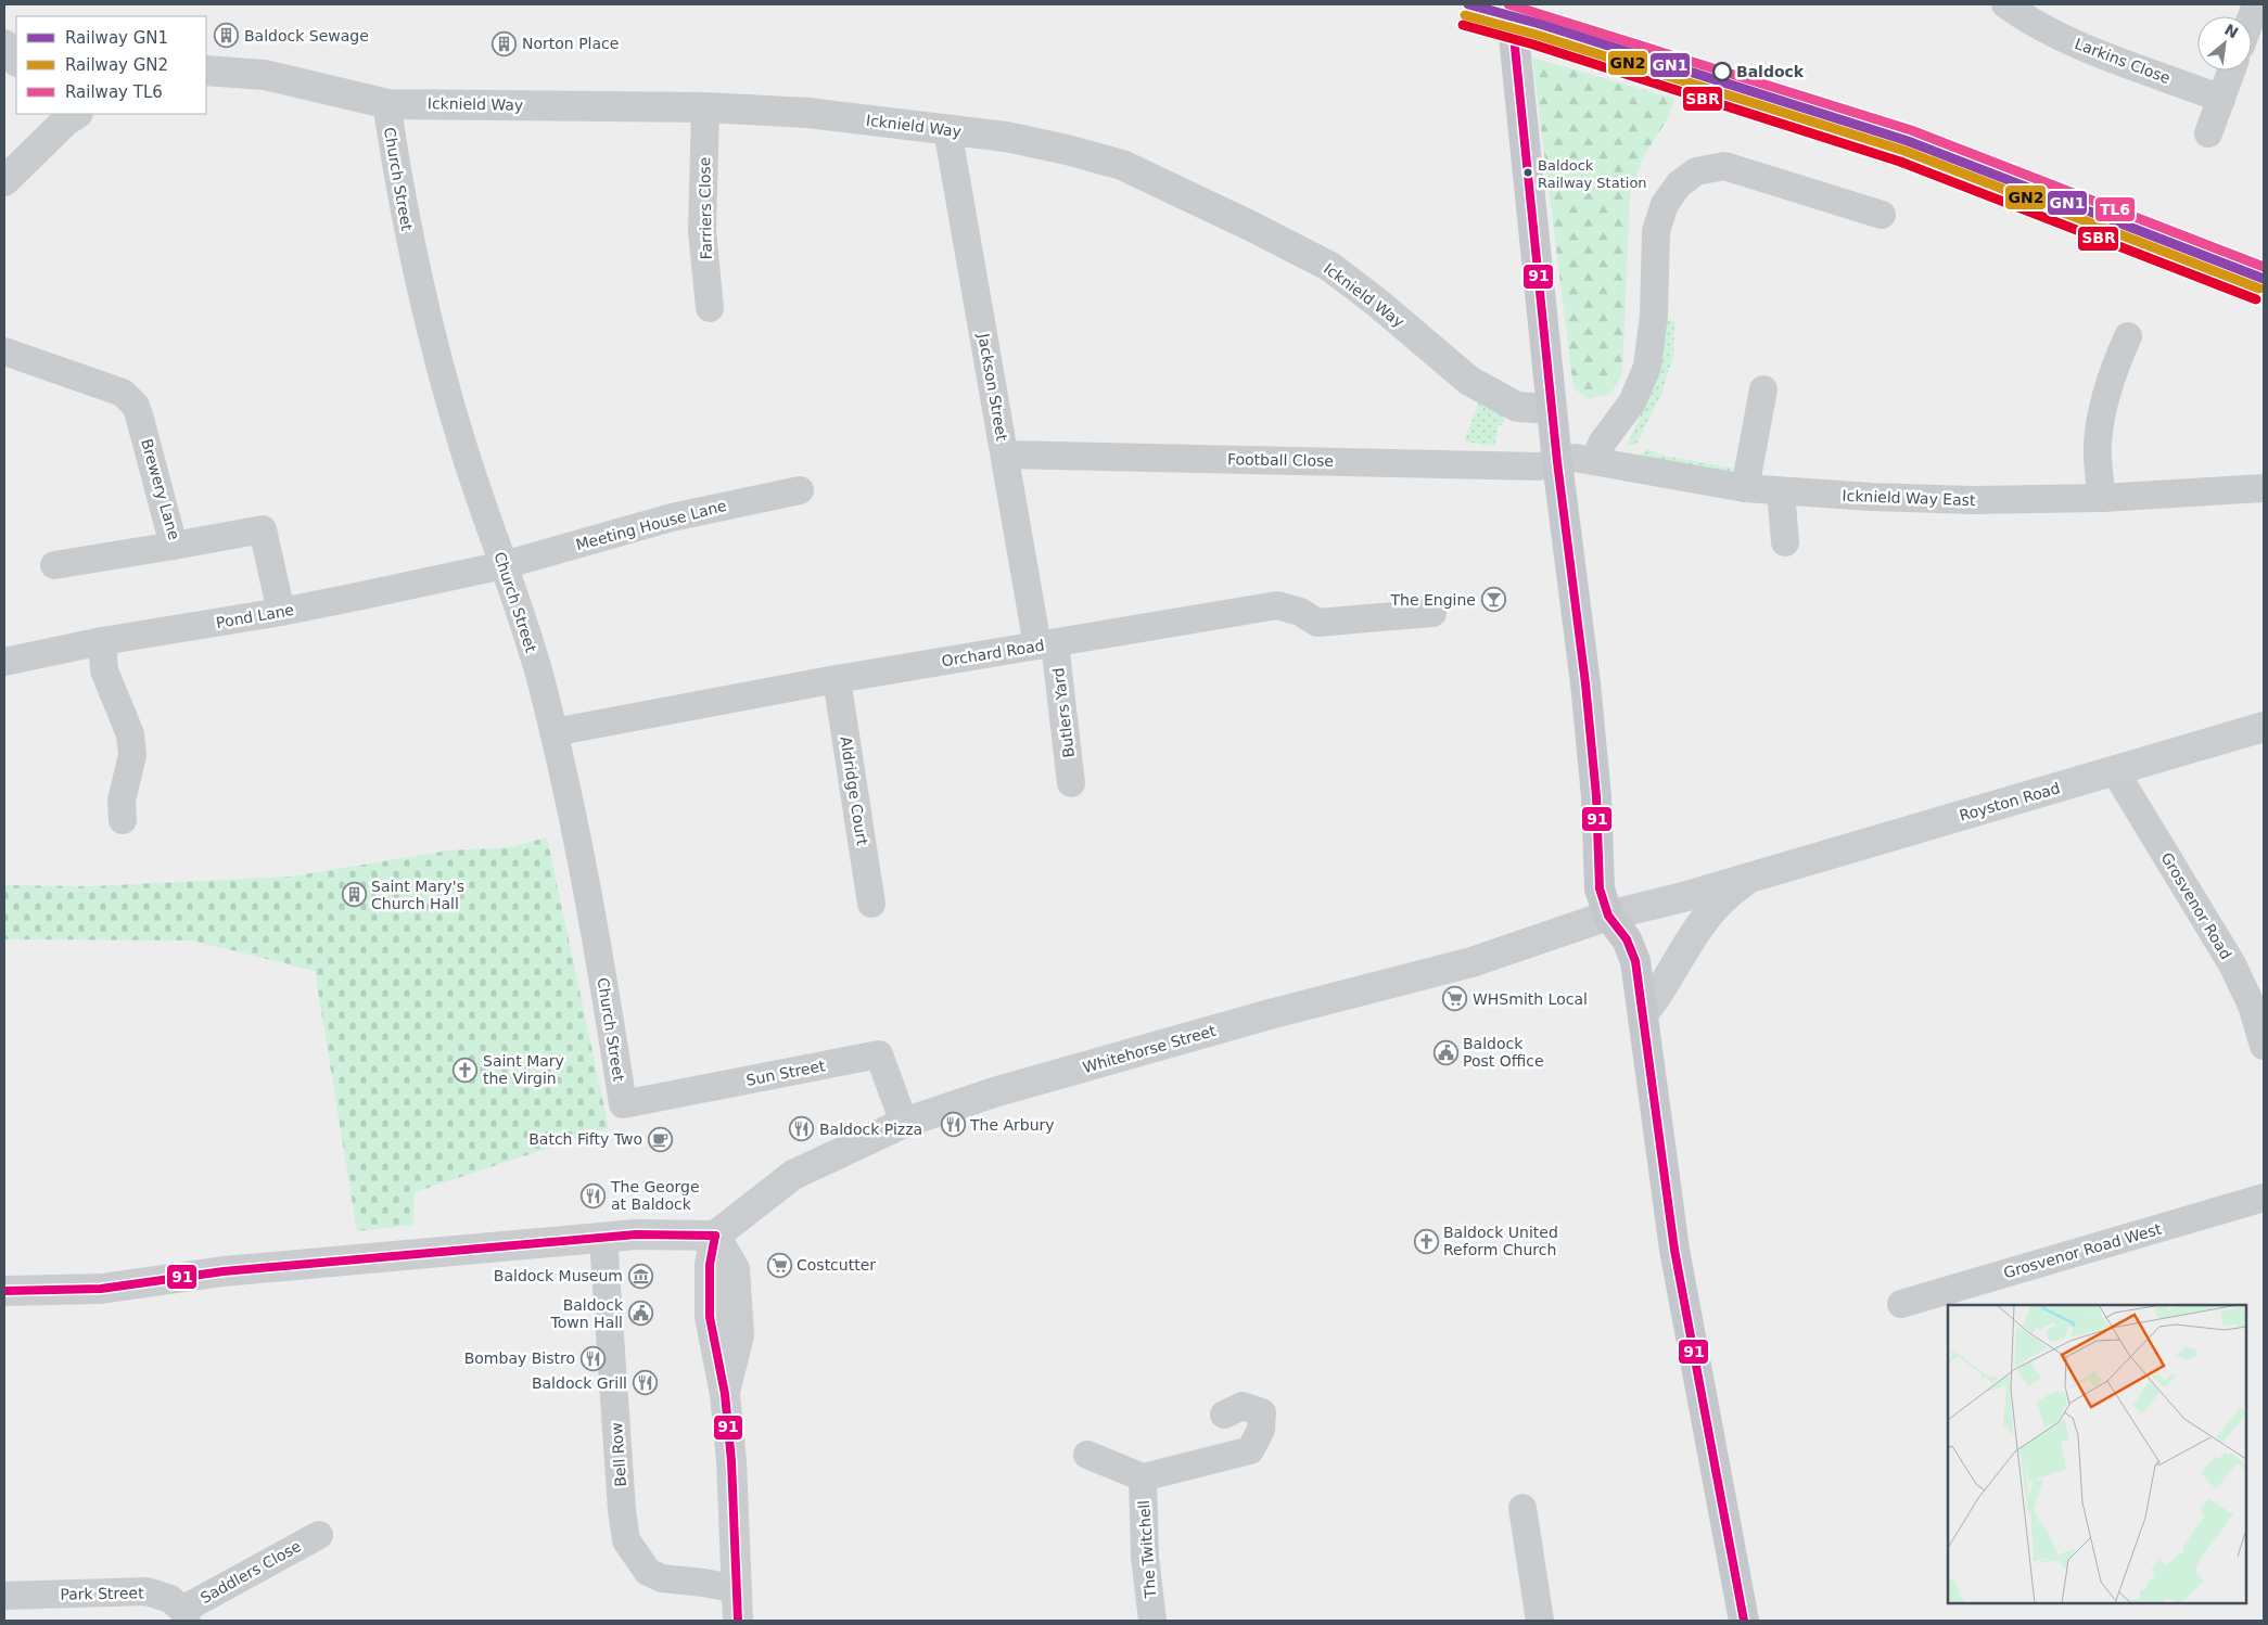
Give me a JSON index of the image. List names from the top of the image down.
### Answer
{
  "streets": {
    "main road": ["Royston Road", "Whitehorse Street"],
    "street": [
      "Larkins Close",
      "Icknield Way",
      "Church Street",
      "Farriers Close",
      "Jackson Street",
      "Football Close",
      "Brewery Lane",
      "Icknield Way East",
      "Meeting House Lane",
      "Pond Lane",
      "Orchard Road",
      "Butlers Yard",
      "Aldridge Court",
      "Grosvenor Road",
      "Sun Street",
      "Grosvenor Road West",
      "Bell Row",
      "The Twitchell",
      "Saddlers Close",
      "Park Street"
    ]
  },
  "crossings": [
    ["Icknield Way", "Church Street"],
    ["Icknield Way", "Farriers Close"],
    ["Icknield Way", "Jackson Street"],
    ["Church Street", "Meeting House Lane"],
    ["Church Street", "Pond Lane"],
    ["Church Street", "Orchard Road"],
    ["Church Street", "Sun Street"],
    ["Jackson Street", "Football Close"],
    ["Jackson Street", "Orchard Road"],
    ["Jackson Street", "Butlers Yard"],
    ["Football Close", "Icknield Way East"],
    ["Brewery Lane", "Pond Lane"],
    ["Meeting House Lane", "Pond Lane"],
    ["Orchard Road", "Butlers Yard"],
    ["Orchard Road", "Aldridge Court"],
    ["Royston Road", "Grosvenor Road"],
    ["Royston Road", "Whitehorse Street"],
    ["Whitehorse Street", "Sun Street"],
    ["Saddlers Close", "Park Street"]
  ],
  "places": {
    "building": ["Baldock Sewage", "Norton Place", "Saint Mary's Church Hall"],
    "other": ["Baldock", "Baldock Railway Station"],
    "bar": ["The Engine"],
    "supermarket": ["WHSmith Local", "Costcutter"],
    "public building": ["Baldock Post Office", "Baldock Town Hall"],
    "church": ["Saint Mary the Virgin", "Baldock United Reform Church"],
    "restaurant": [
      "The Arbury",
      "Baldock Pizza",
      "The George at Baldock",
      "Bombay Bistro",
      "Baldock Grill"
    ],
    "cafe": ["Batch Fifty Two"],
    "museum": ["Baldock Museum"]
  },
  "lines": [
    "rail line GN1",
    "rail line TL6",
    "transit line 91",
    "rail line GN2",
    "transit line SBR"
  ],
  "legend": ["Railway GN1", "Railway GN2", "Railway TL6"],
  "north": "top right"
}
